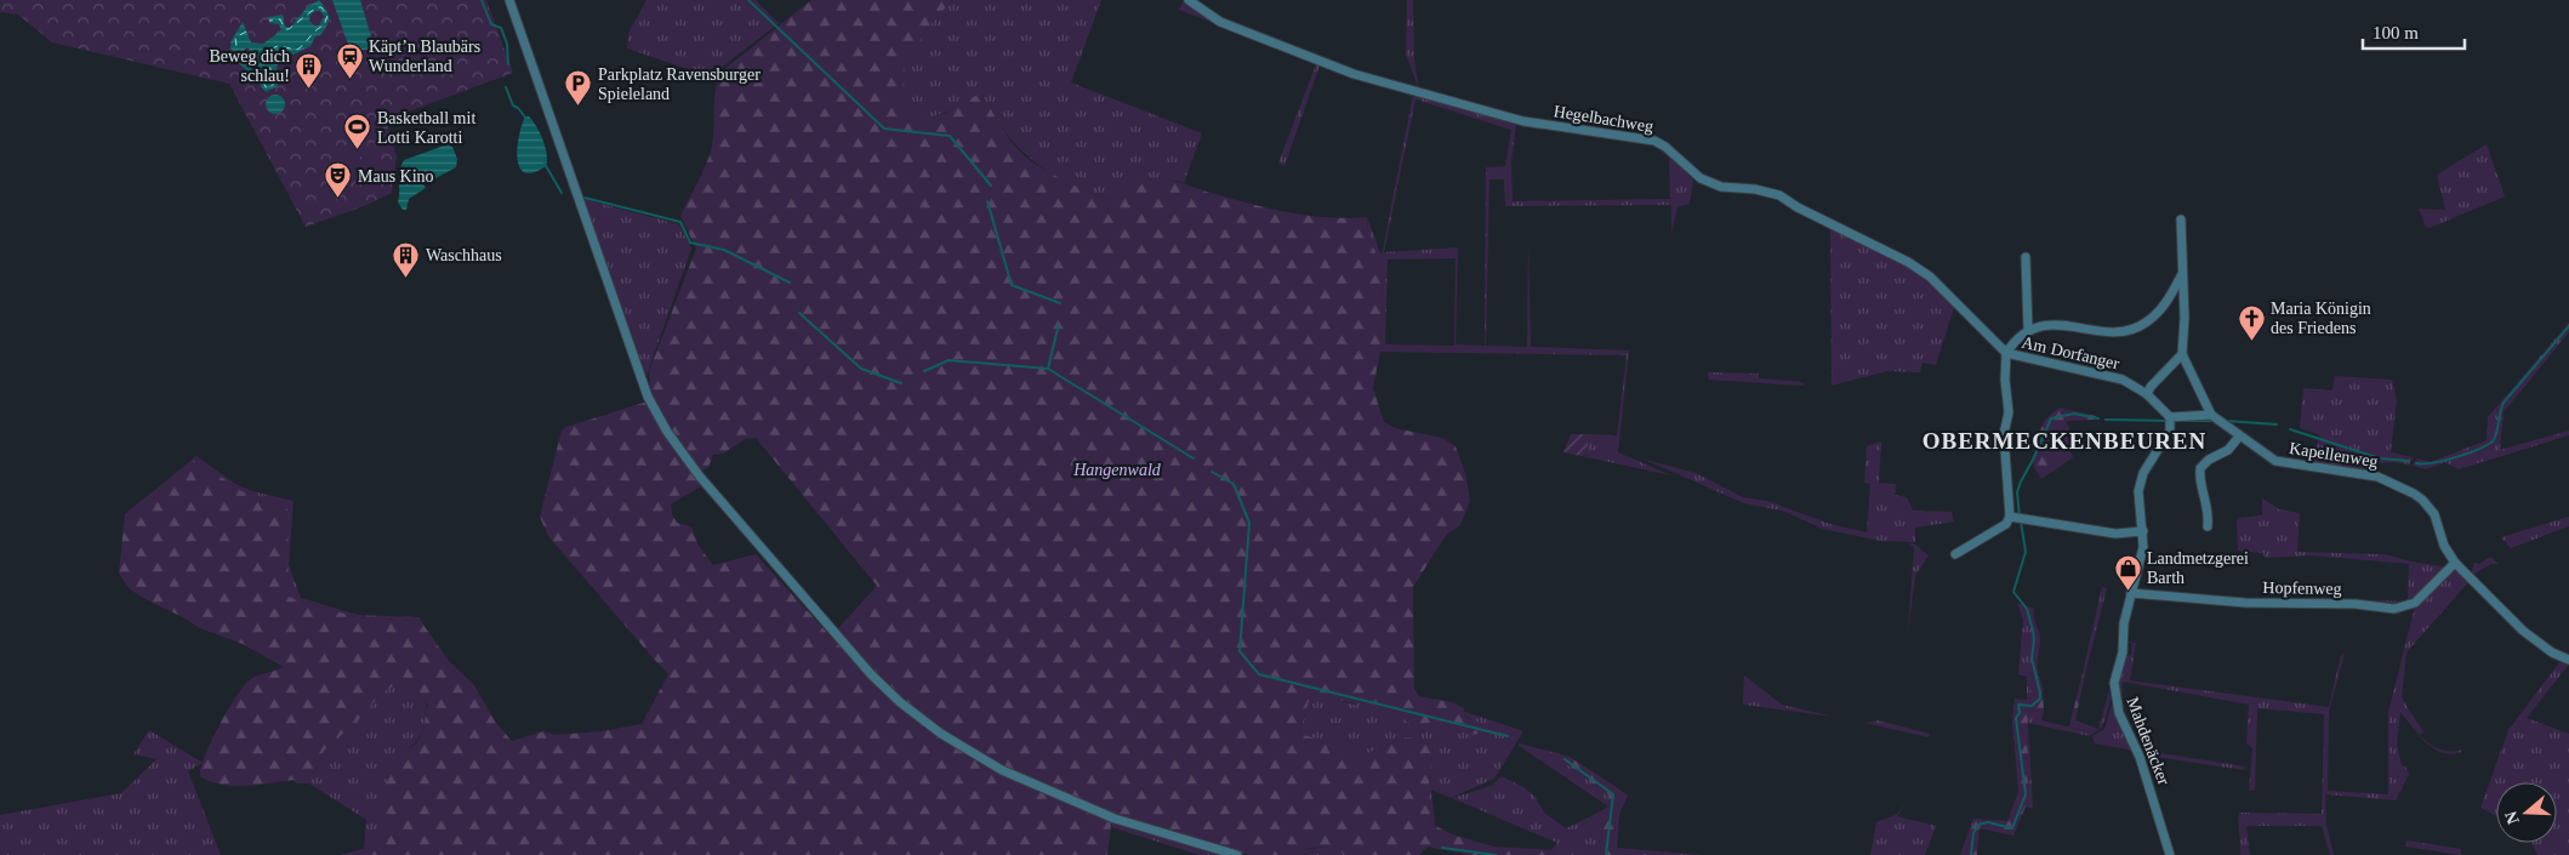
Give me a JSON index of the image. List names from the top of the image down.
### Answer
{
  "streets": {
    "street": [
      "Hegelbachweg",
      "Am Dorfanger",
      "Kapellenweg",
      "Hopfenweg",
      "Mahdenäcker"
    ]
  },
  "crossings": [
    ["Hegelbachweg", "Am Dorfanger"],
    ["Kapellenweg", "Hopfenweg"],
    ["Hopfenweg", "Mahdenäcker"]
  ],
  "districts": ["OBERMECKENBEUREN"],
  "parks": ["Hangenwald"],
  "places": {
    "station": ["Käpt’n Blaubärs Wunderland"],
    "building": ["Beweg dich schlau!", "Waschhaus"],
    "parking": ["Parkplatz Ravensburger Spieleland"],
    "sports": ["Basketball mit Lotti Karotti"],
    "theatre": ["Maus Kino"],
    "church": ["Maria Königin des Friedens"],
    "shop": ["Landmetzgerei Barth"]
  },
  "scale_bar": "100 m",
  "north": "left"
}
